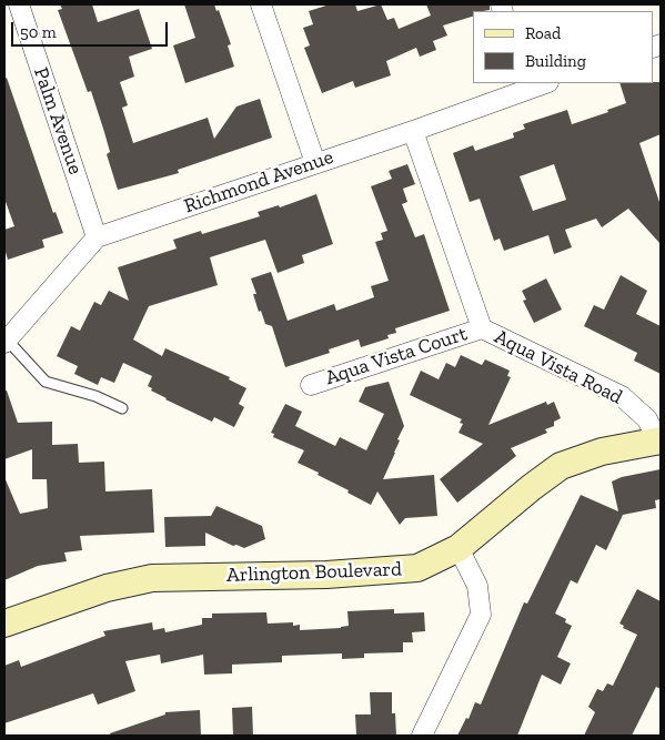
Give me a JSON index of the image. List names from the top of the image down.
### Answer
{
  "streets": {
    "main road": ["Arlington Boulevard"],
    "street": [
      "Palm Avenue",
      "Richmond Avenue",
      "Aqua Vista Court",
      "Aqua Vista Road"
    ]
  },
  "crossings": [
    ["Palm Avenue", "Richmond Avenue"],
    ["Richmond Avenue", "Aqua Vista Road"],
    ["Aqua Vista Court", "Aqua Vista Road"],
    ["Aqua Vista Road", "Arlington Boulevard"]
  ],
  "legend": ["Road", "Building"],
  "scale_bar": "50 m"
}
